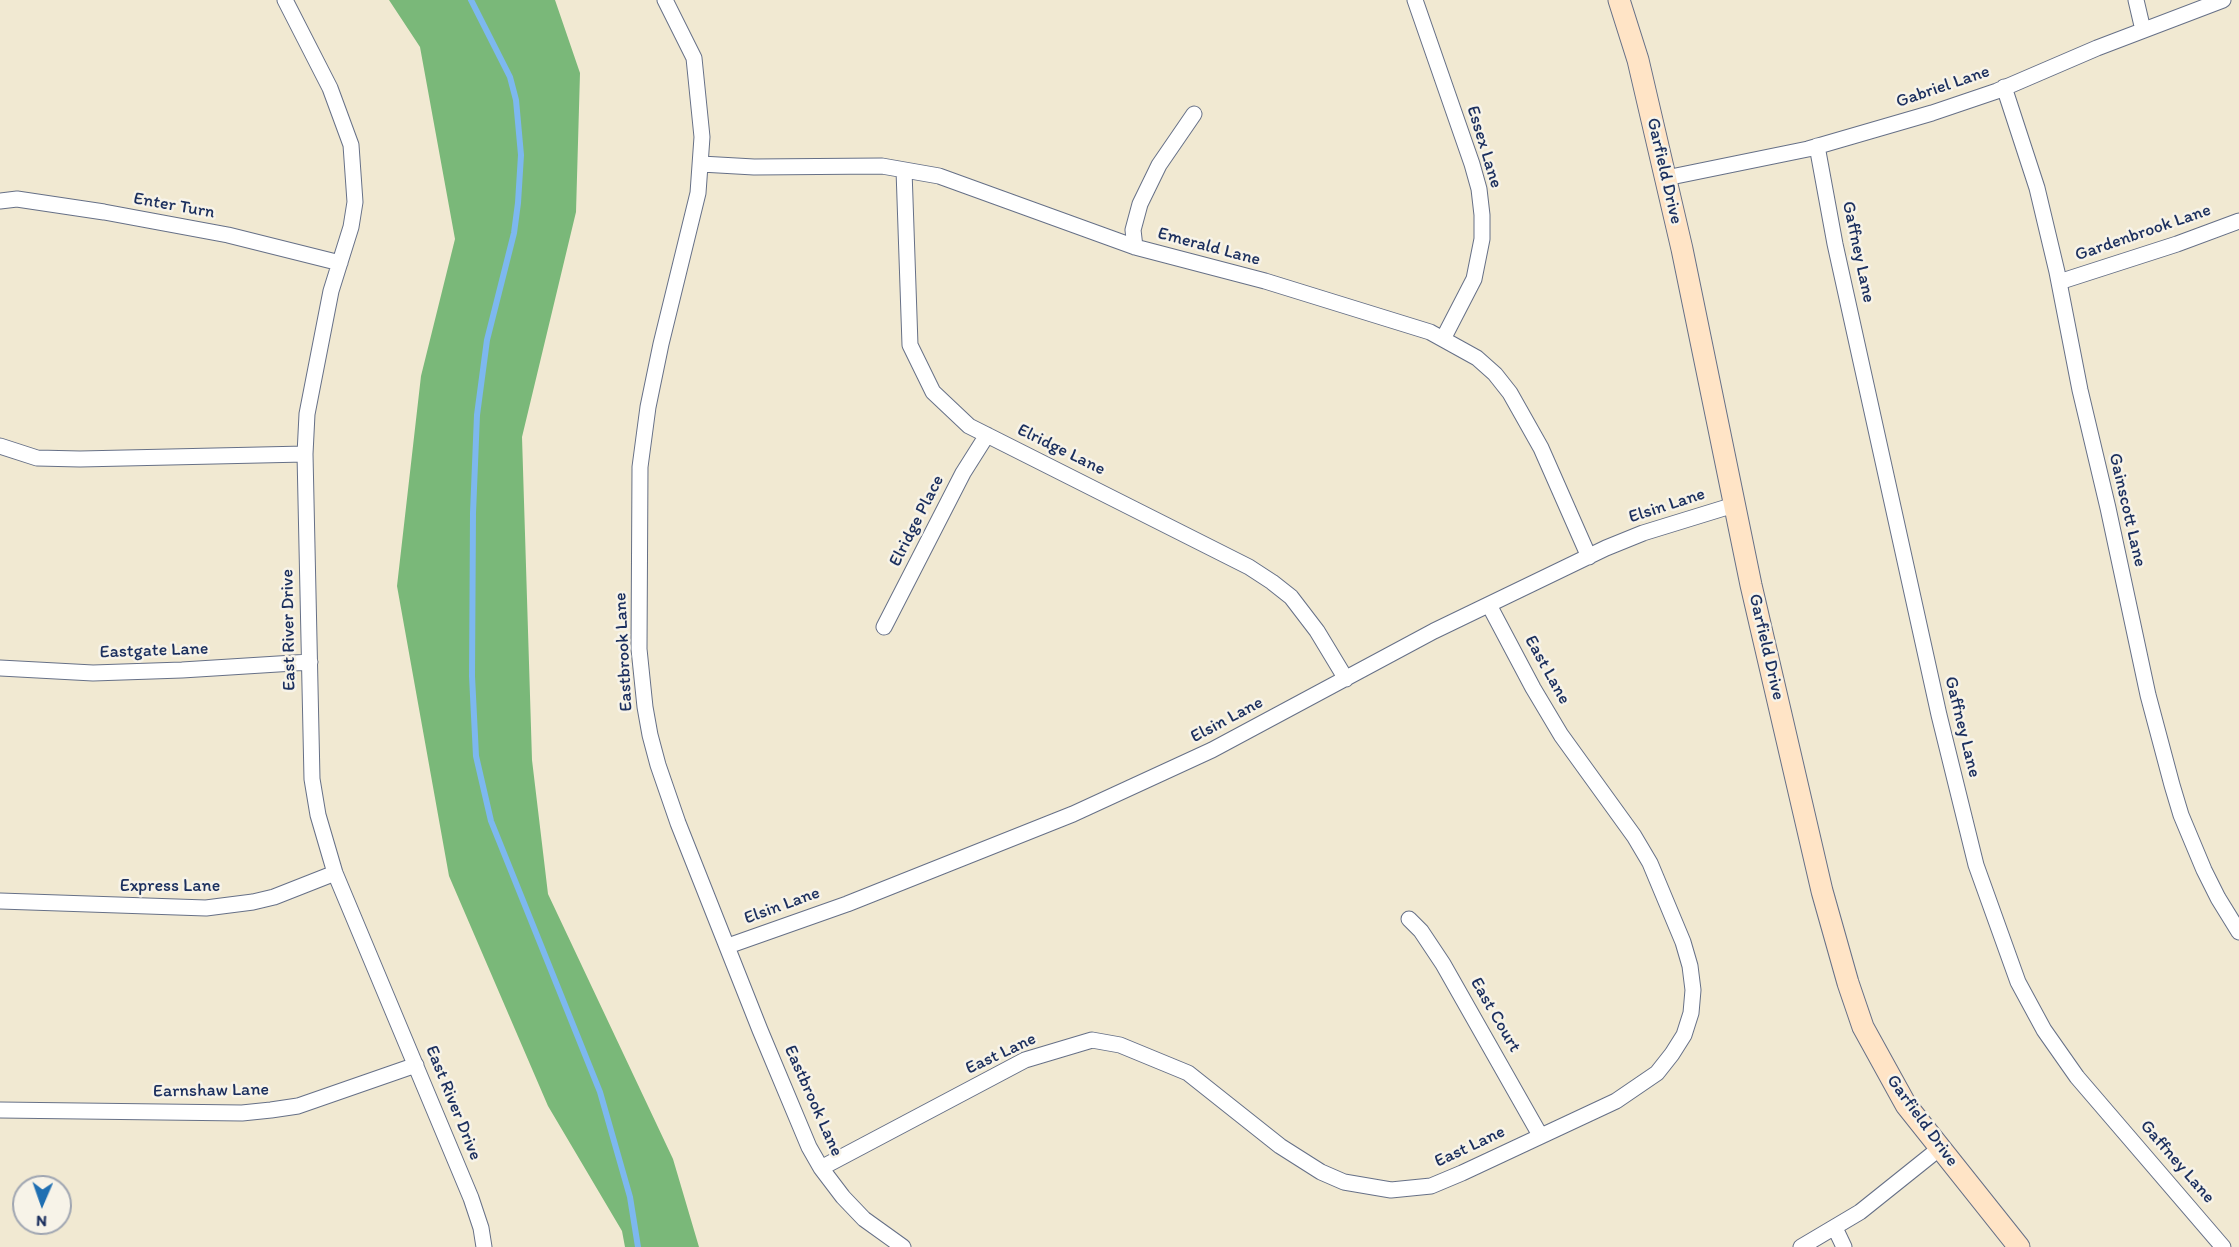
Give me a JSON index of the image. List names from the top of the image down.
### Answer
{
  "streets": {
    "street": [
      "Gabriel Lane",
      "Essex Lane",
      "Garfield Drive",
      "Enter Turn",
      "Gardenbrook Lane",
      "Emerald Lane",
      "Gaffney Lane",
      "Elridge Lane",
      "Elsin Lane",
      "Gainscott Lane",
      "Elridge Place",
      "East River Drive",
      "Eastgate Lane",
      "Eastbrook Lane",
      "East Lane",
      "Express Lane",
      "East Court",
      "Earnshaw Lane"
    ]
  },
  "crossings": [
    ["Gabriel Lane", "Garfield Drive"],
    ["Gabriel Lane", "Gaffney Lane"],
    ["Gabriel Lane", "Gainscott Lane"],
    ["Essex Lane", "Emerald Lane"],
    ["Garfield Drive", "Elsin Lane"],
    ["Enter Turn", "East River Drive"],
    ["Gardenbrook Lane", "Gainscott Lane"],
    ["Emerald Lane", "Elridge Lane"],
    ["Emerald Lane", "Elsin Lane"],
    ["Emerald Lane", "Eastbrook Lane"],
    ["Elridge Lane", "Elsin Lane"],
    ["Elridge Lane", "Elridge Place"],
    ["Elsin Lane", "Eastbrook Lane"],
    ["Elsin Lane", "East Lane"],
    ["East River Drive", "Eastgate Lane"],
    ["East River Drive", "Express Lane"],
    ["East River Drive", "Earnshaw Lane"],
    ["Eastbrook Lane", "East Lane"],
    ["East Lane", "East Court"]
  ],
  "north": "bottom"
}
